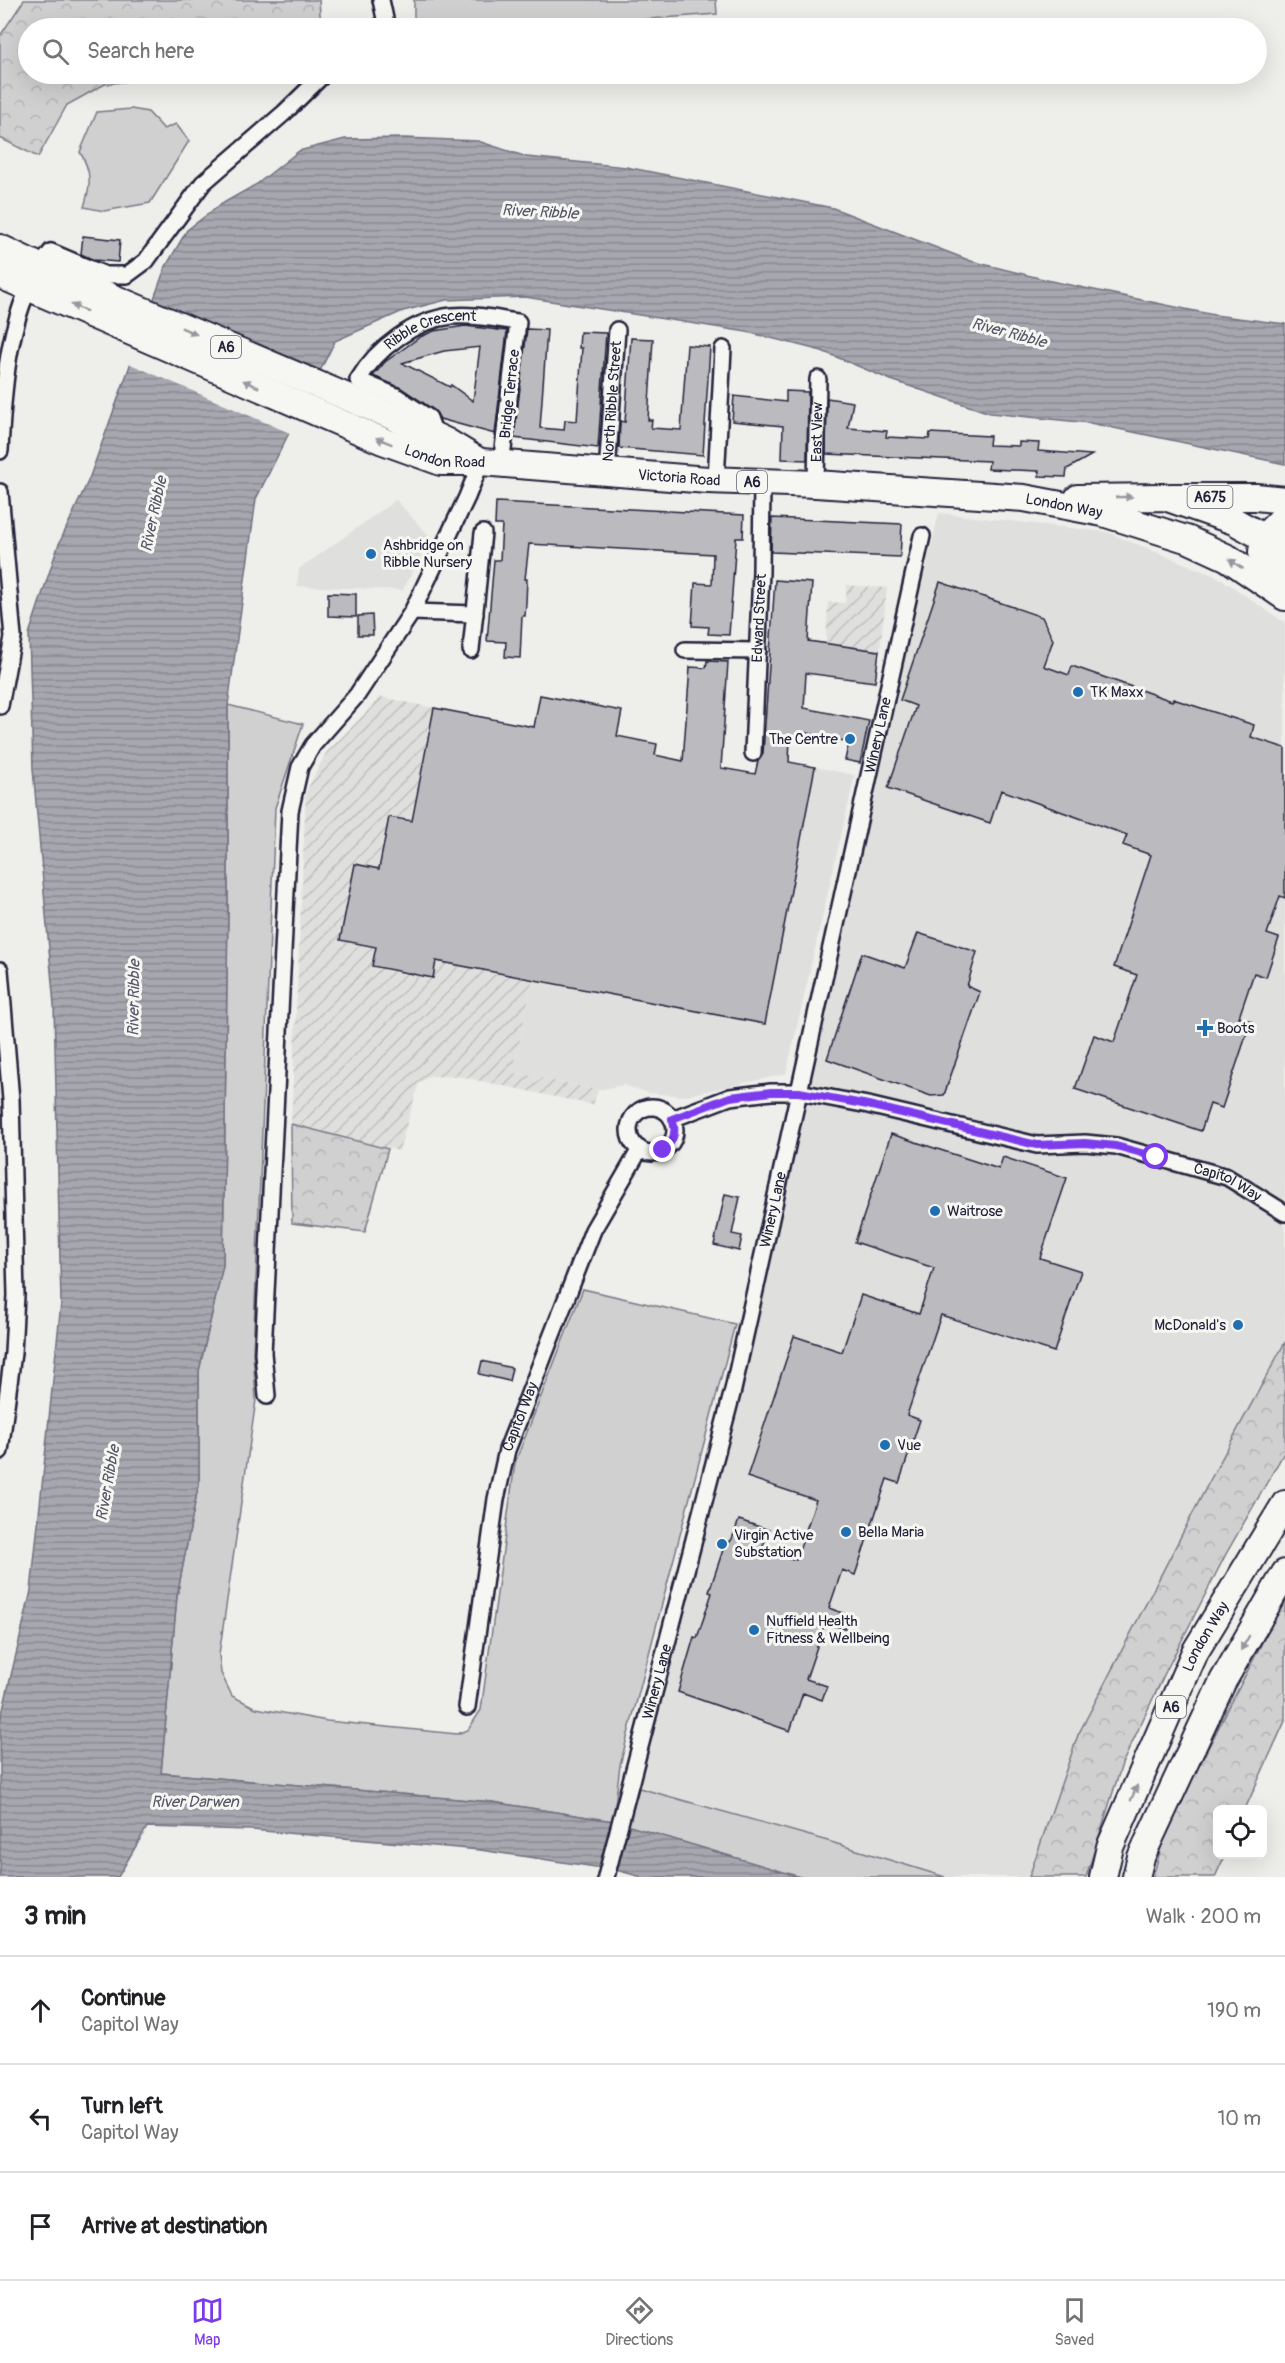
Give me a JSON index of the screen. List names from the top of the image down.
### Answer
{
  "streets": {
    "main road": [
      "A6",
      "London Road",
      "Victoria Road",
      "A675",
      "London Way"
    ],
    "street": [
      "Ribble Crescent",
      "Bridge Terrace",
      "North Ribble Street",
      "East View",
      "Edward Street",
      "Winery Lane",
      "Capitol Way"
    ]
  },
  "crossings": [
    ["Ribble Crescent", "Bridge Terrace"],
    ["Ribble Crescent", "London Road"],
    ["A6", "London Road"],
    ["Bridge Terrace", "London Road"],
    ["Bridge Terrace", "Victoria Road"],
    ["North Ribble Street", "Victoria Road"],
    ["East View", "Victoria Road"],
    ["London Road", "Victoria Road"],
    ["Victoria Road", "London Way"],
    ["Victoria Road", "Edward Street"],
    ["A675", "London Way"],
    ["Winery Lane", "Capitol Way"]
  ],
  "water": ["River Ribble", "River Darwen"],
  "places": {
    "other": [
      "Ashbridge on Ribble Nursery",
      "TK Maxx",
      "The Centre",
      "Waitrose",
      "McDonald's",
      "Vue",
      "Bella Maria",
      "Virgin Active Substation",
      "Nuffield Health Fitness & Wellbeing"
    ],
    "health": ["Boots"]
  },
  "page": {
    "search": "Search here",
    "heading": ["3 min", "Walk · 200 m"],
    "list": [
      ["Continue", "Capitol Way", "190 m"],
      ["Turn left", "Capitol Way", "10 m"],
      "Arrive at destination"
    ],
    "nav": ["Map", "Directions", "Saved"]
  }
}
